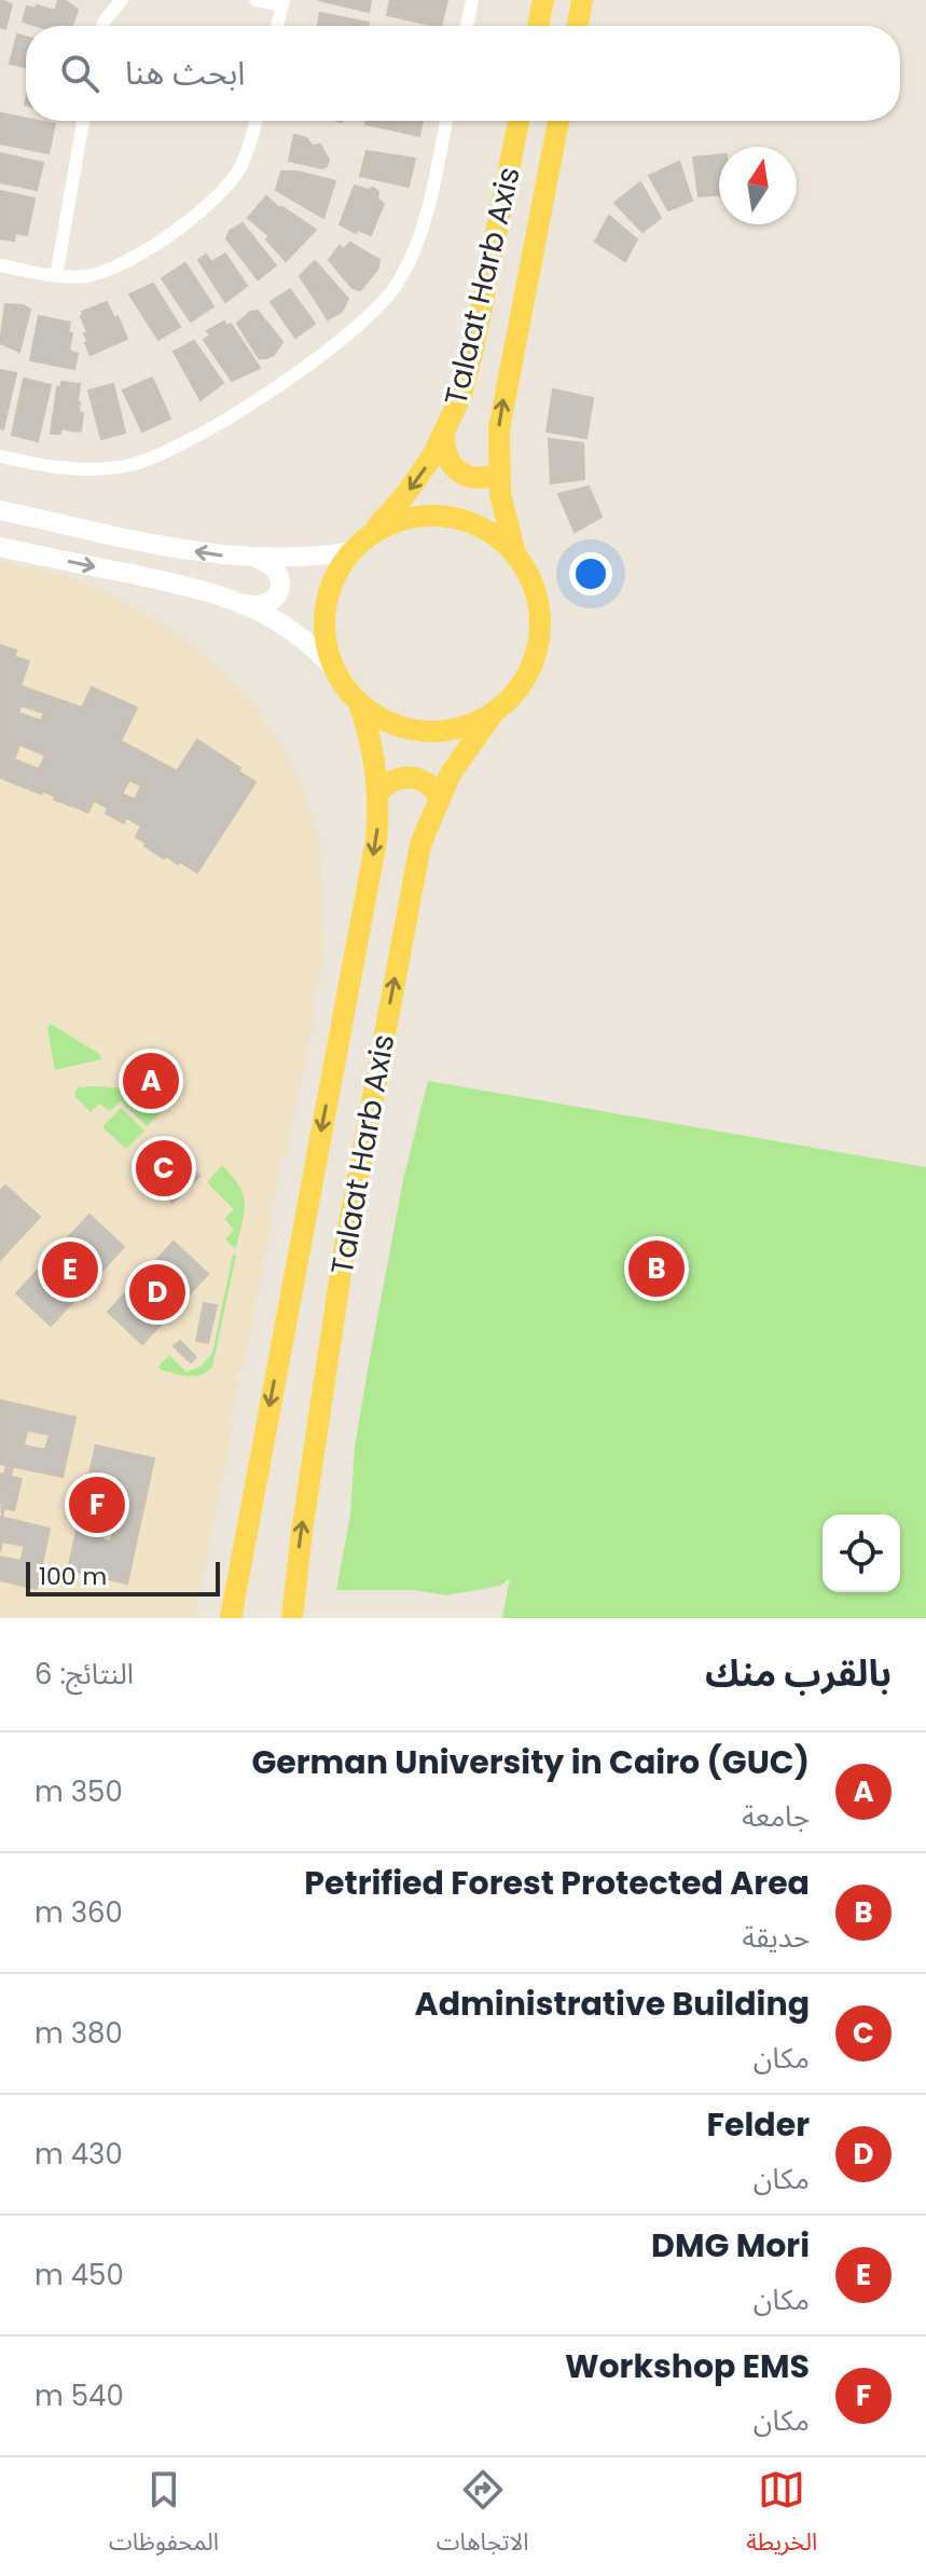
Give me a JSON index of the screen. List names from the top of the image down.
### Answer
{
  "streets": {
    "main road": ["Talaat Harb Axis"]
  },
  "scale_bar": "100 m",
  "north": "top",
  "page": {
    "search": "ابحث هنا",
    "pins": [
      "A",
      "C",
      "B",
      "E",
      "D",
      "F"
    ],
    "scale": "100 m",
    "heading": ["بالقرب منك", "النتائج: 6"],
    "list": [
      {
        "mark": "A",
        "name": "German University in Cairo (GUC)",
        "note": "جامعة",
        "value": "350 m"
      },
      {
        "mark": "B",
        "name": "Petrified Forest Protected Area",
        "note": "حديقة",
        "value": "360 m"
      },
      {
        "mark": "C",
        "name": "Administrative Building",
        "note": "مكان",
        "value": "380 m"
      },
      {
        "mark": "D",
        "name": "Felder",
        "note": "مكان",
        "value": "430 m"
      },
      {
        "mark": "E",
        "name": "DMG Mori",
        "note": "مكان",
        "value": "450 m"
      },
      {
        "mark": "F",
        "name": "Workshop EMS",
        "note": "مكان",
        "value": "540 m"
      }
    ],
    "nav": ["الخريطة", "الاتجاهات", "المحفوظات"]
  }
}
